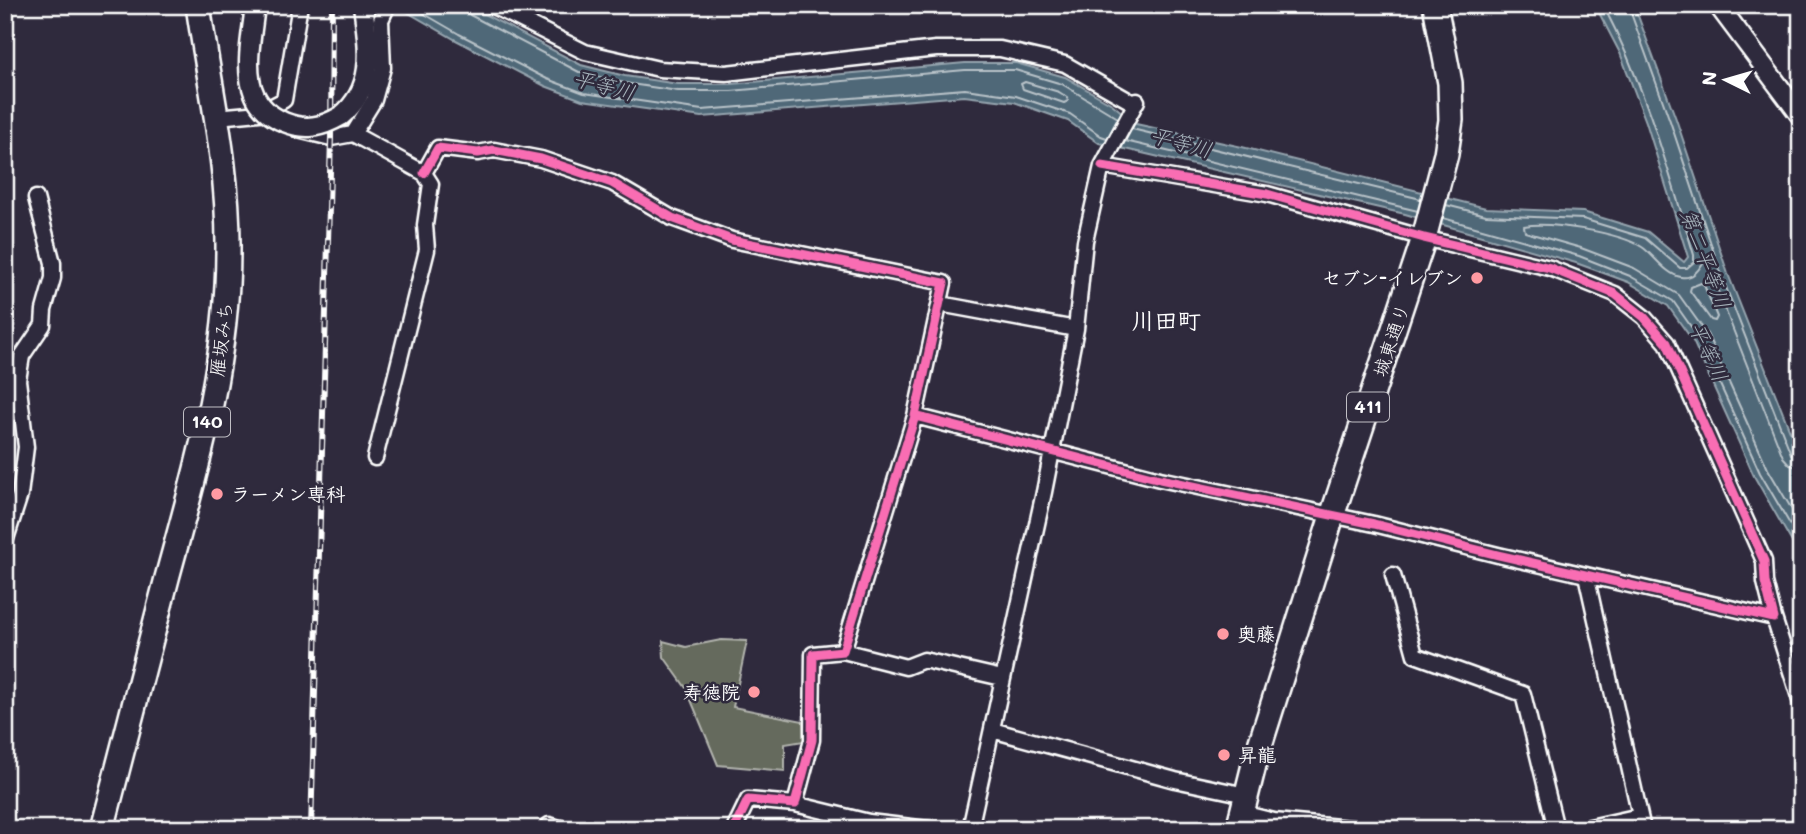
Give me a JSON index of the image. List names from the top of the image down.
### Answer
{
  "streets": {
    "highway": [
      "雁坂みち",
      "城東通り",
      "411",
      "140"
    ]
  },
  "districts": ["川田町"],
  "water": ["平等川", "第二平等川"],
  "places": [
    "セブン-イレブン",
    "ラーメン専科",
    "奥藤",
    "寿徳院",
    "昇龍"
  ],
  "north": "left"
}
